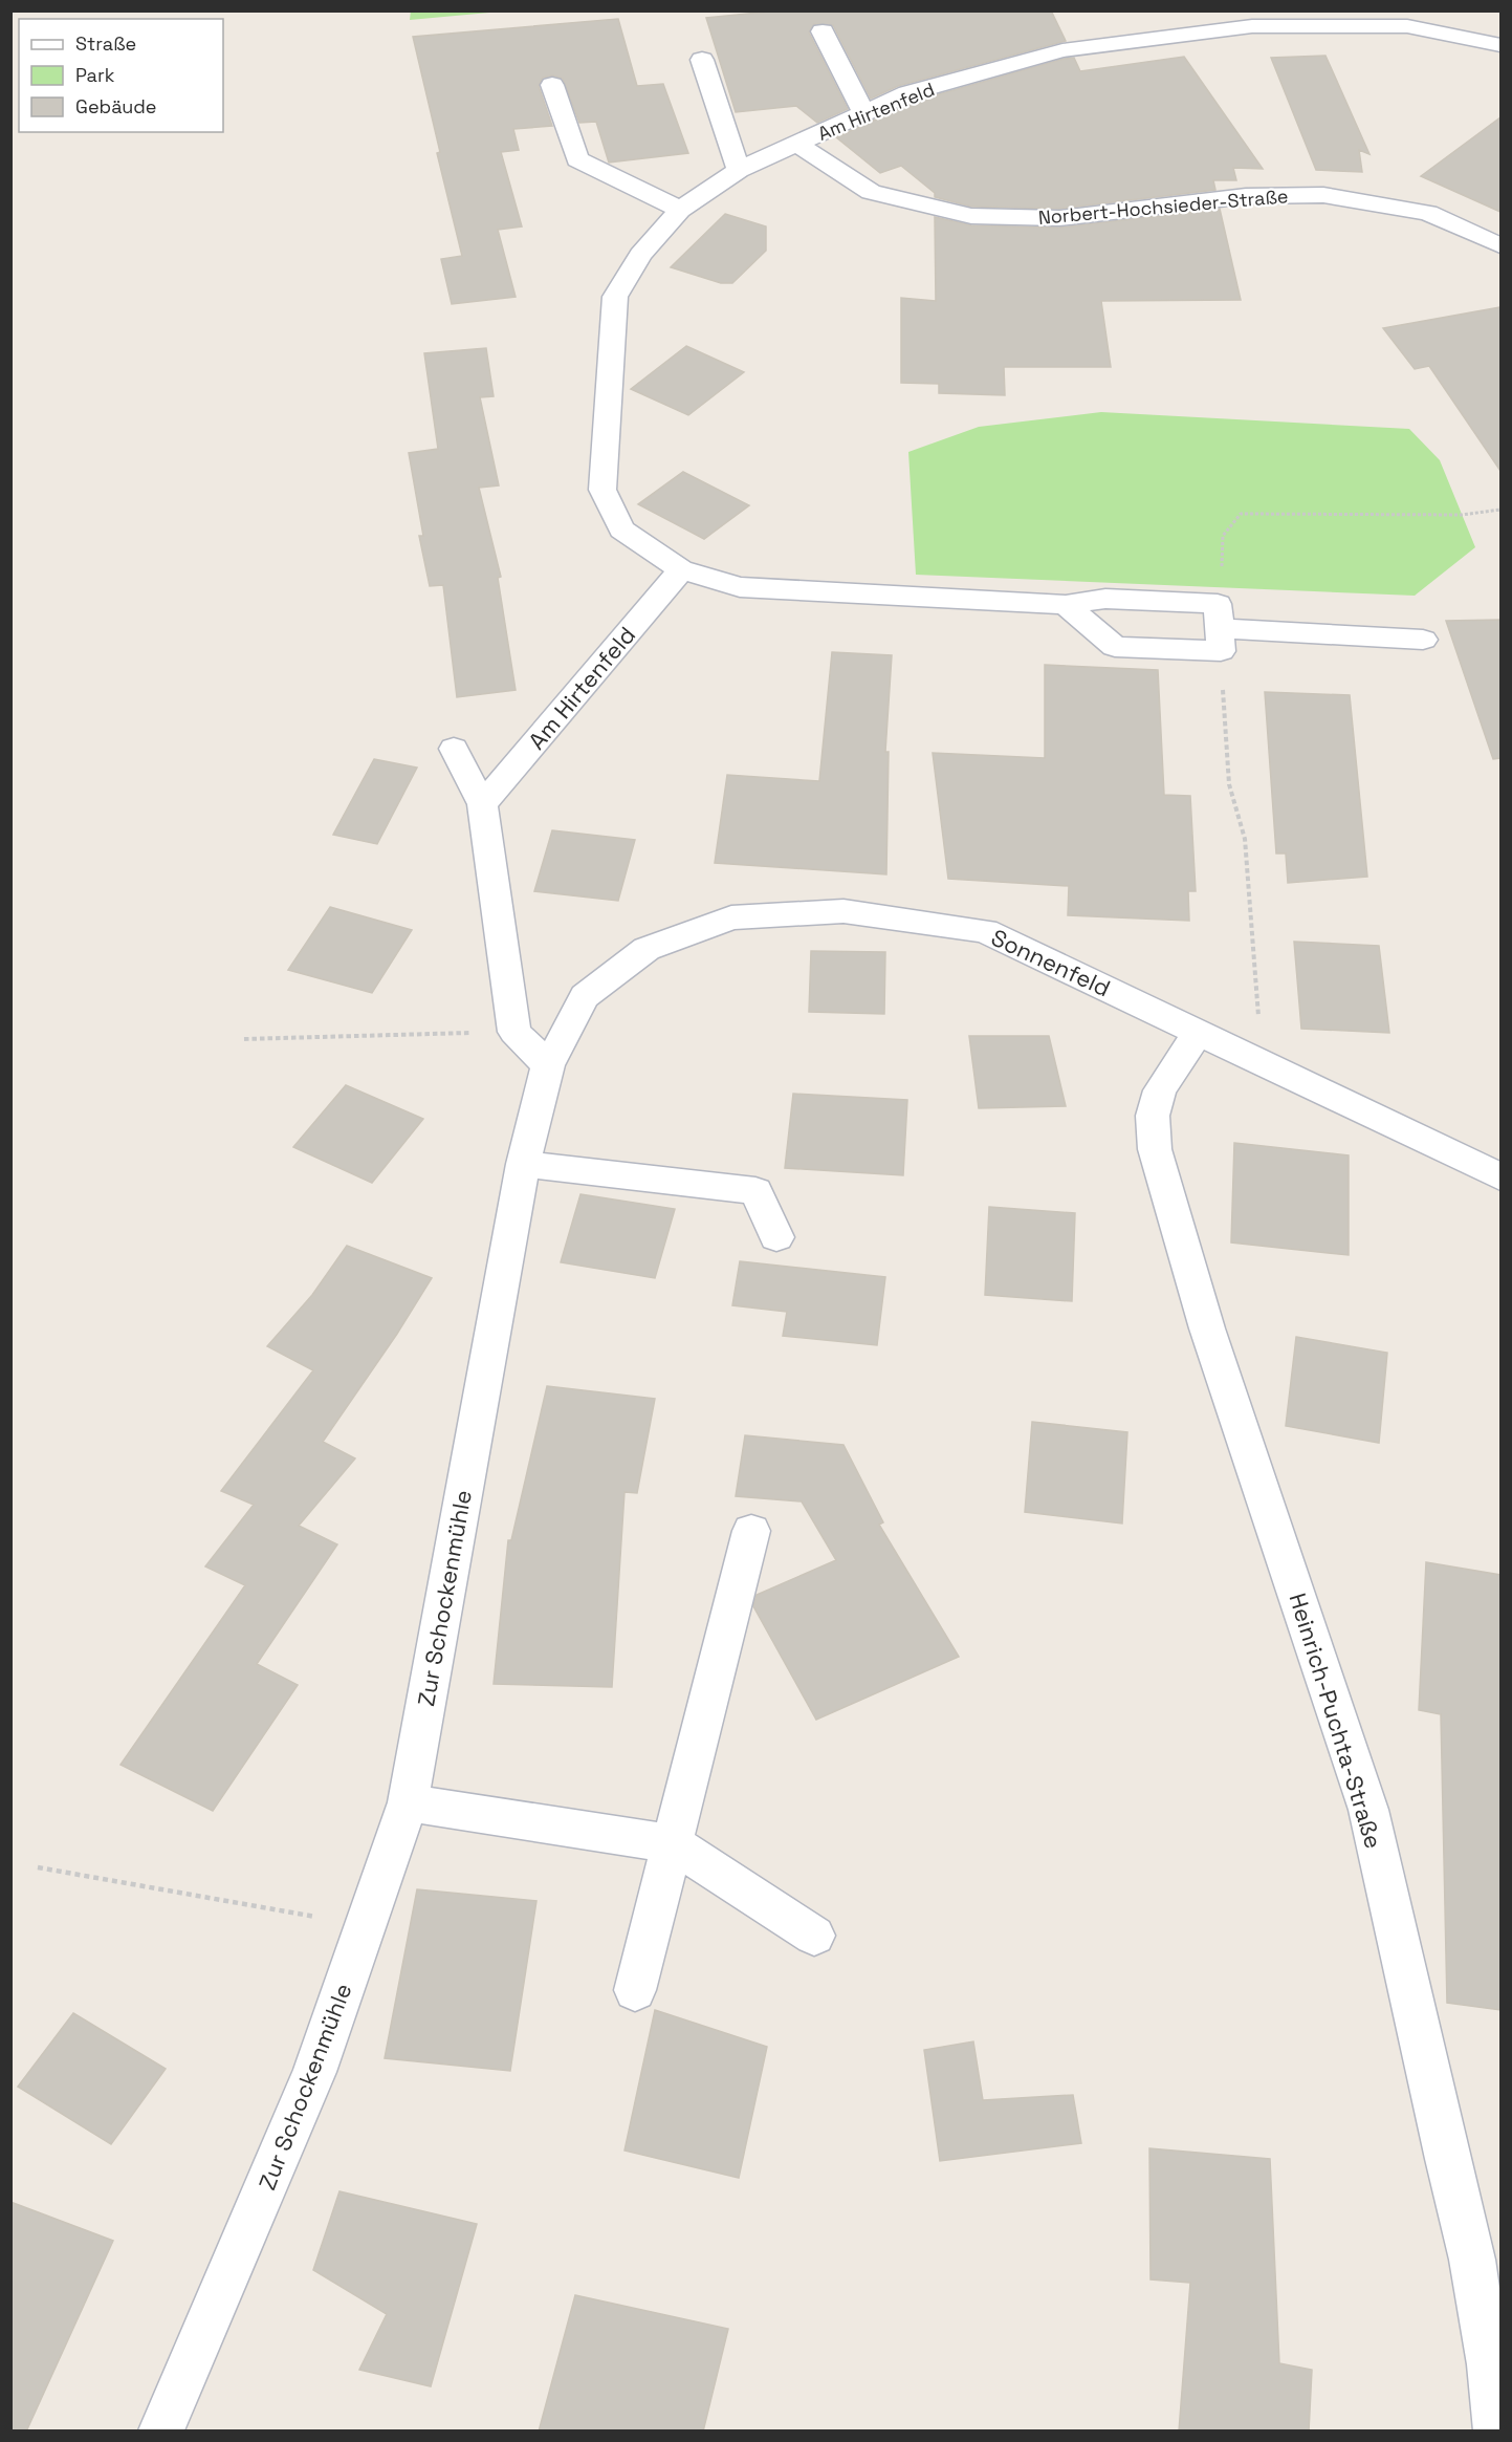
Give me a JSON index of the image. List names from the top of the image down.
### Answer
{
  "streets": {
    "street": [
      "Am Hirtenfeld",
      "Norbert-Hochsieder-Straße",
      "Sonnenfeld",
      "Zur Schockenmühle",
      "Heinrich-Puchta-Straße"
    ]
  },
  "crossings": [
    ["Am Hirtenfeld", "Norbert-Hochsieder-Straße"],
    ["Sonnenfeld", "Zur Schockenmühle"],
    ["Sonnenfeld", "Heinrich-Puchta-Straße"]
  ],
  "legend": ["Straße", "Park", "Gebäude"]
}
